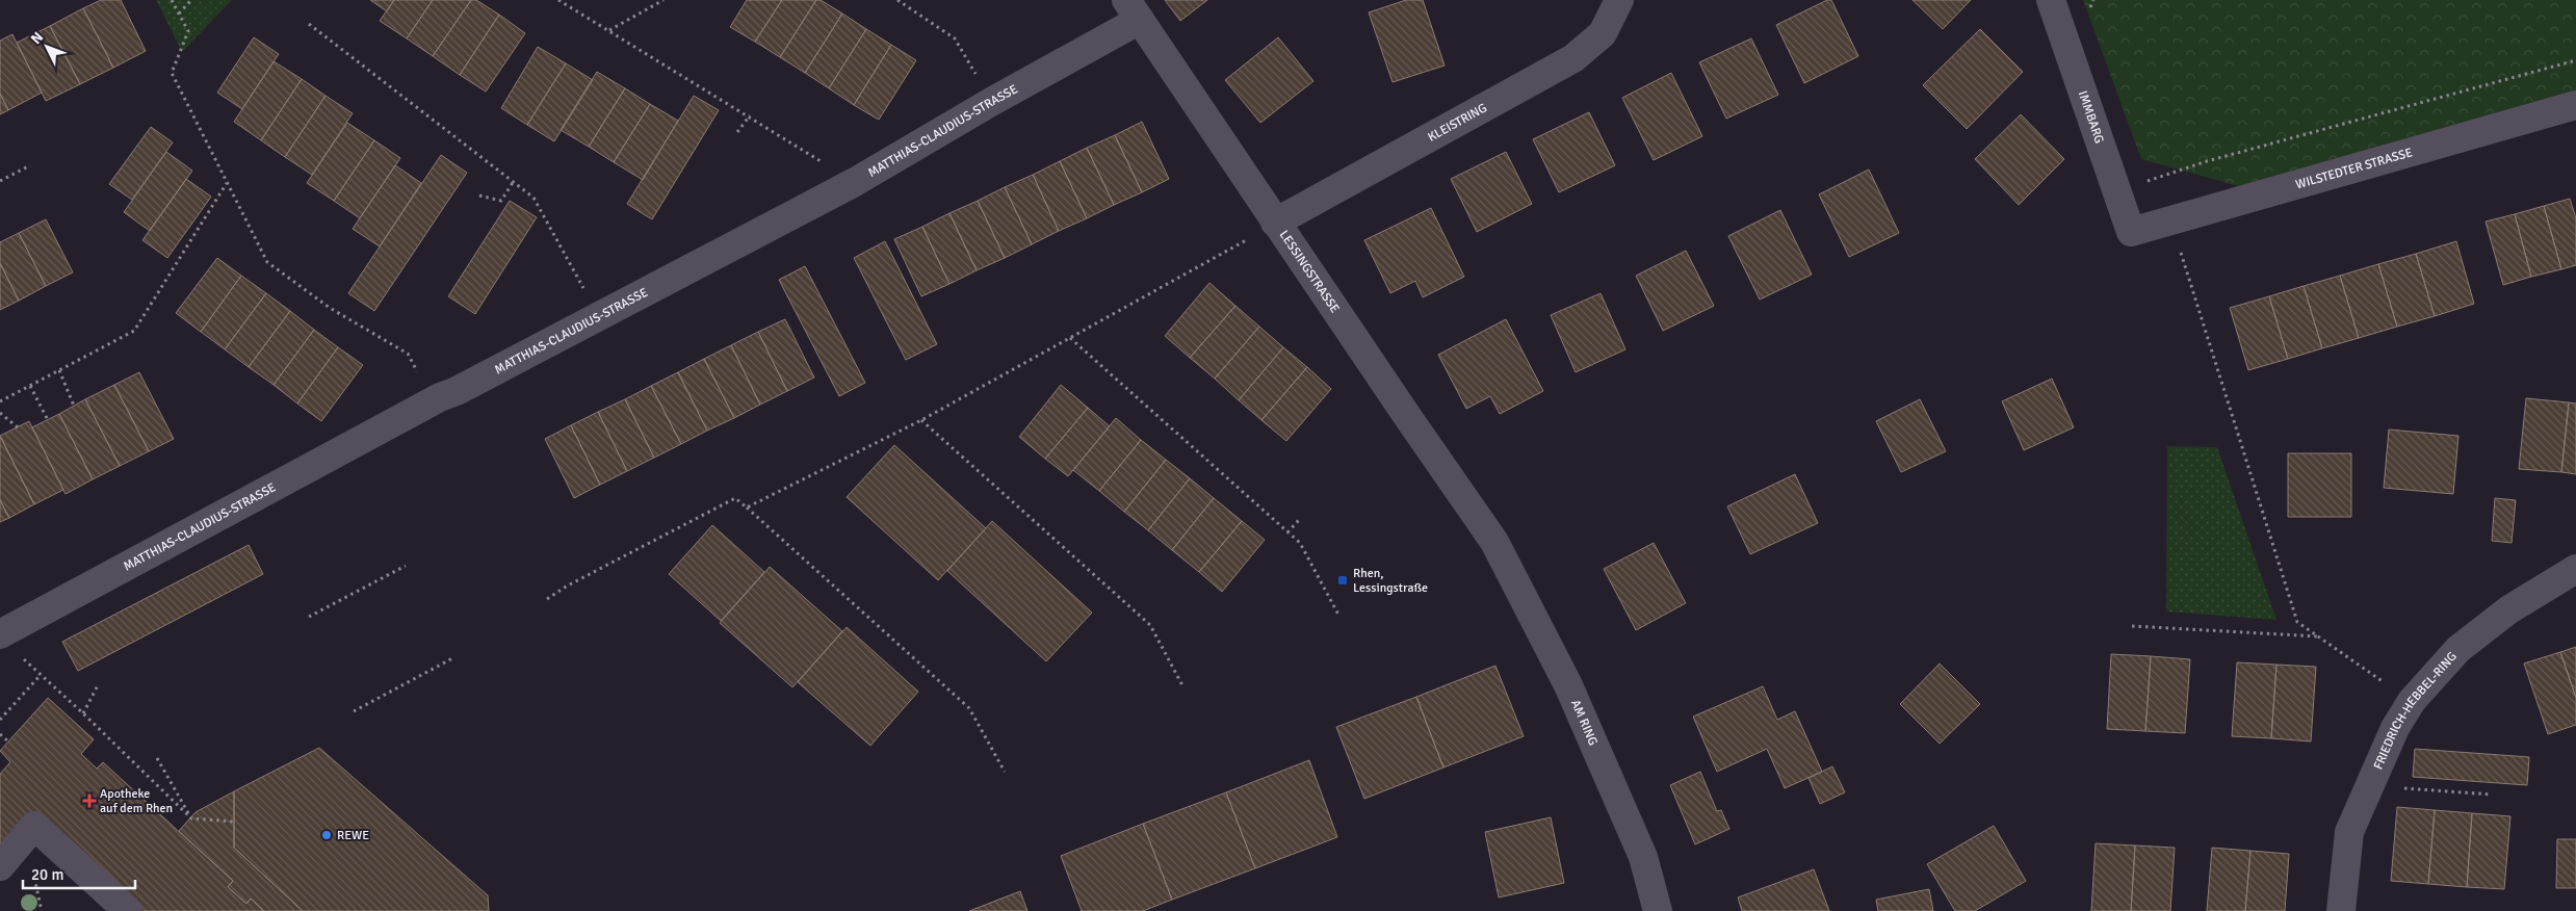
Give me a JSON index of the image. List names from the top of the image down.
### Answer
{
  "streets": {
    "street": [
      "IMMBARG",
      "KLEISTRING",
      "MATTHIAS-CLAUDIUS-STRASSE",
      "WILSTEDTER STRASSE",
      "LESSINGSTRASSE",
      "FRIEDRICH-HEBBEL-RING",
      "AM RING"
    ]
  },
  "crossings": [
    ["IMMBARG", "WILSTEDTER STRASSE"],
    ["KLEISTRING", "LESSINGSTRASSE"],
    ["MATTHIAS-CLAUDIUS-STRASSE", "LESSINGSTRASSE"],
    ["LESSINGSTRASSE", "AM RING"]
  ],
  "places": {
    "transit": ["Rhen, Lessingstraße"],
    "health": ["Apotheke auf dem Rhen"],
    "other": ["REWE"]
  },
  "scale_bar": "20 m",
  "north": "top left"
}
